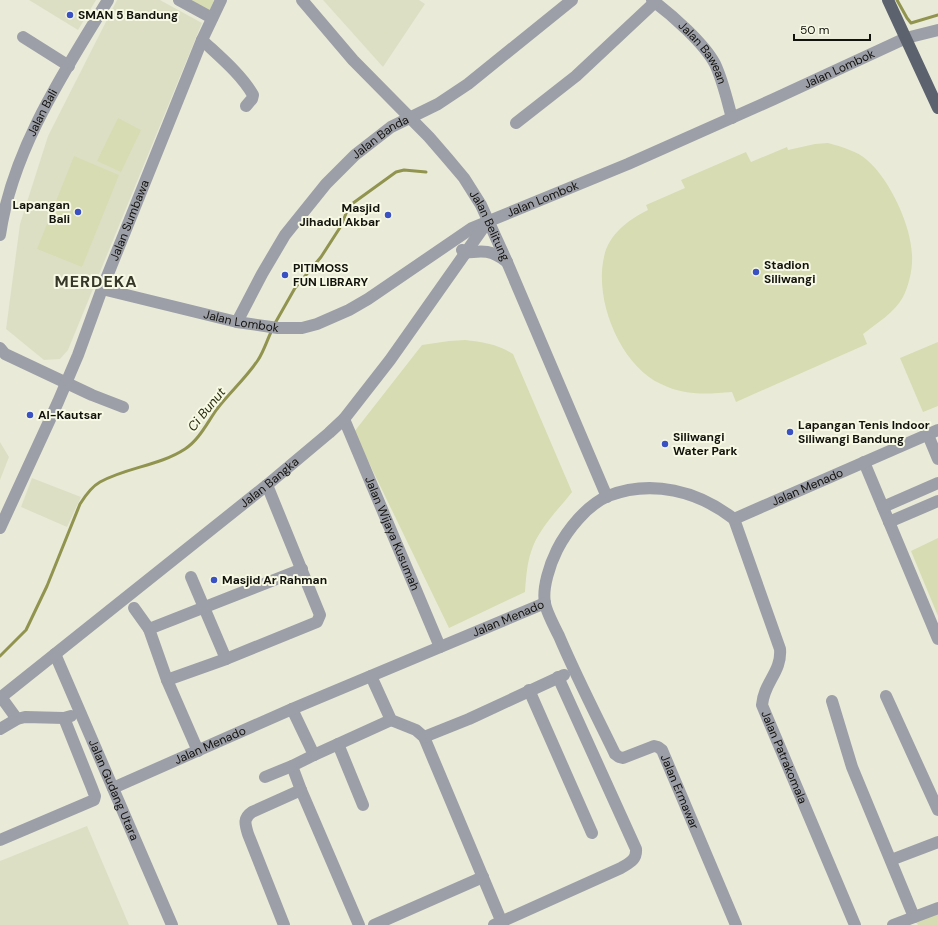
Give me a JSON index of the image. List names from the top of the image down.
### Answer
{
  "streets": {
    "street": [
      "Jalan Bawean",
      "Jalan Lombok",
      "Jalan Bali",
      "Jalan Banda",
      "Jalan Sumbawa",
      "Jalan Belitung",
      "Jalan Bangka",
      "Jalan Menado",
      "Jalan Wijaya Kusumah",
      "Jalan Patrakomala",
      "Jalan Gudang Utara",
      "Jalan Ermawar"
    ]
  },
  "crossings": [
    ["Jalan Bawean", "Jalan Lombok"],
    ["Jalan Lombok", "Jalan Banda"],
    ["Jalan Lombok", "Jalan Sumbawa"],
    ["Jalan Lombok", "Jalan Belitung"],
    ["Jalan Lombok", "Jalan Bangka"],
    ["Jalan Banda", "Jalan Belitung"],
    ["Jalan Belitung", "Jalan Bangka"],
    ["Jalan Belitung", "Jalan Menado"],
    ["Jalan Bangka", "Jalan Wijaya Kusumah"],
    ["Jalan Bangka", "Jalan Gudang Utara"],
    ["Jalan Menado", "Jalan Wijaya Kusumah"],
    ["Jalan Menado", "Jalan Patrakomala"],
    ["Jalan Menado", "Jalan Gudang Utara"],
    ["Jalan Menado", "Jalan Ermawar"]
  ],
  "districts": ["MERDEKA"],
  "water": ["Ci Bunut"],
  "places": [
    "SMAN 5 Bandung",
    "Lapangan Bali",
    "Masjid Jihadul Akbar",
    "Stadion Siliwangi",
    "PITIMOSS FUN LIBRARY",
    "Al-Kautsar",
    "Lapangan Tenis Indoor Siliwangi Bandung",
    "Siliwangi Water Park",
    "Masjid Ar Rahman"
  ],
  "scale_bar": "50 m"
}
